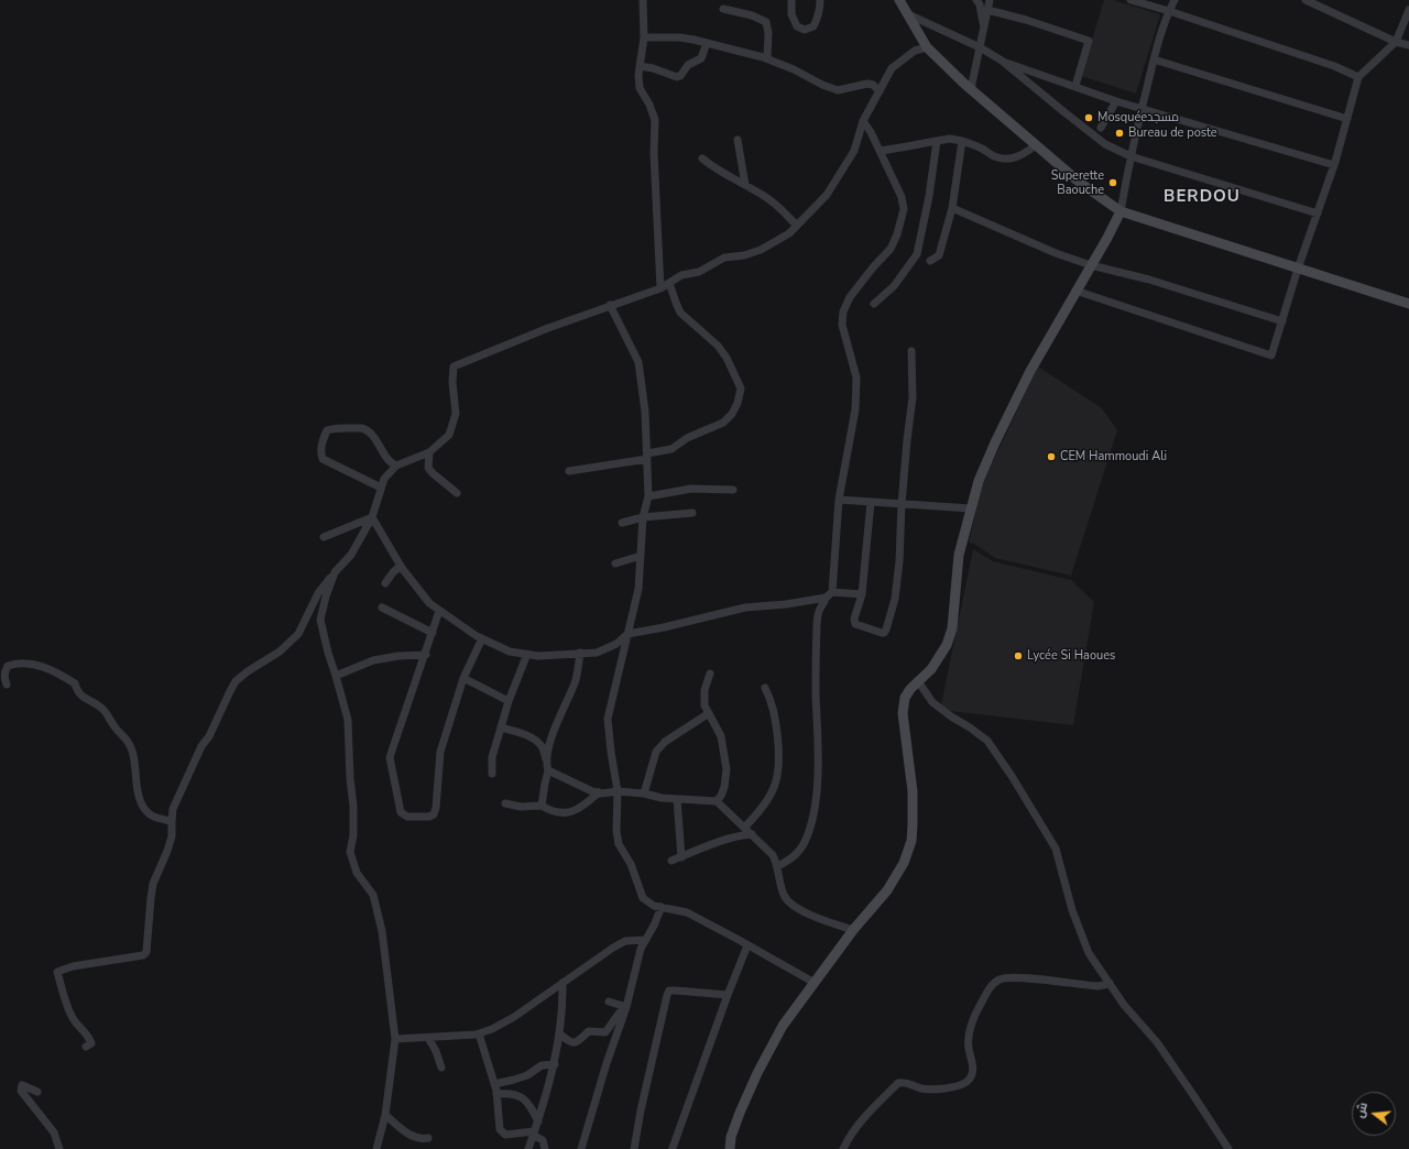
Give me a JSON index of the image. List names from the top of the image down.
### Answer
{
  "districts": ["BERDOU"],
  "places": [
    "Mosquéeمسجد",
    "Bureau de poste",
    "Superette Baouche",
    "CEM Hammoudi Ali",
    "Lycée Si Haoues"
  ],
  "north": "left"
}
